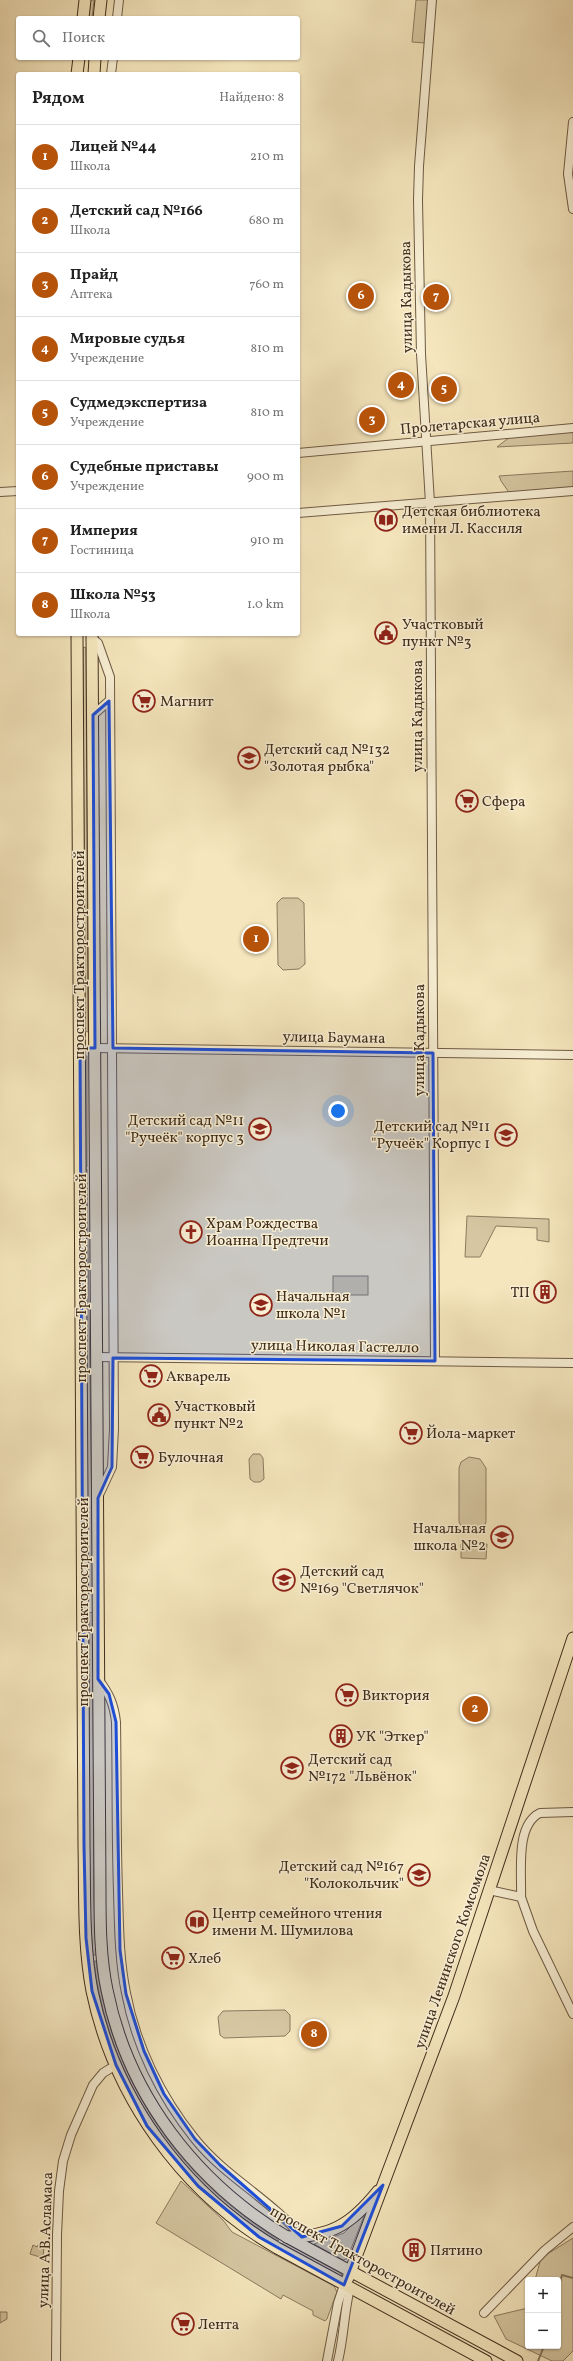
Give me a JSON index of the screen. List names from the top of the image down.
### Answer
{
  "streets": {
    "main road": ["проспект Тракторостроителей", "улица Ленинского Комсомола"],
    "street": [
      "улица Кадыкова",
      "Пролетарская улица",
      "улица Баумана",
      "улица Николая Гастелло",
      "улица А.В.Асламаса"
    ]
  },
  "crossings": [
    ["улица Кадыкова", "Пролетарская улица"],
    ["улица Кадыкова", "улица Баумана"],
    ["улица Кадыкова", "улица Николая Гастелло"],
    ["проспект Тракторостроителей", "улица Баумана"],
    ["проспект Тракторостроителей", "улица Николая Гастелло"],
    ["проспект Тракторостроителей", "улица Ленинского Комсомола"],
    ["проспект Тракторостроителей", "улица А.В.Асламаса"]
  ],
  "places": {
    "library": ["Детская библиотека имени Л. Кассиля", "Центр семейного чтения имени М. Шумилова"],
    "public building": ["Участковый пункт №3", "Участковый пункт №2"],
    "supermarket": [
      "Магнит",
      "Сфера",
      "Акварель",
      "Йола-маркет",
      "Булочная",
      "Виктория",
      "Хлеб",
      "Лента"
    ],
    "school or university": [
      "Детский сад №132 \"Золотая рыбка\"",
      "Детский сад №11 \"Ручеёк\" корпус 3",
      "Детский сад №11 \"Ручеёк\" Корпус 1",
      "Начальная школа №1",
      "Начальная школа №2",
      "Детский сад №169 \"Светлячок\"",
      "Детский сад №172 \"Львёнок\"",
      "Детский сад №167 \"Колокольчик\""
    ],
    "church": ["Храм Рождества Иоанна Предтечи"],
    "building": ["ТП", "УК \"Эткер\"", "Пятино"]
  },
  "page": {
    "search": "Поиск",
    "heading": ["Рядом", "Найдено: 8"],
    "list": [
      {
        "mark": "1",
        "name": "Лицей №44",
        "note": "Школа",
        "value": "210 m"
      },
      {
        "mark": "2",
        "name": "Детский сад №166",
        "note": "Школа",
        "value": "680 m"
      },
      {
        "mark": "3",
        "name": "Прайд",
        "note": "Аптека",
        "value": "760 m"
      },
      {
        "mark": "4",
        "name": "Мировые судья",
        "note": "Учреждение",
        "value": "810 m"
      },
      {
        "mark": "5",
        "name": "Судмедэкспертиза",
        "note": "Учреждение",
        "value": "810 m"
      },
      {
        "mark": "6",
        "name": "Судебные приставы",
        "note": "Учреждение",
        "value": "900 m"
      },
      {
        "mark": "7",
        "name": "Империя",
        "note": "Гостиница",
        "value": "910 m"
      },
      {
        "mark": "8",
        "name": "Школа №53",
        "note": "Школа",
        "value": "1.0 km"
      }
    ],
    "pins": [
      "6",
      "7",
      "4",
      "5",
      "3",
      "1",
      "2",
      "8"
    ],
    "map_buttons": ["+", "−"]
  }
}
